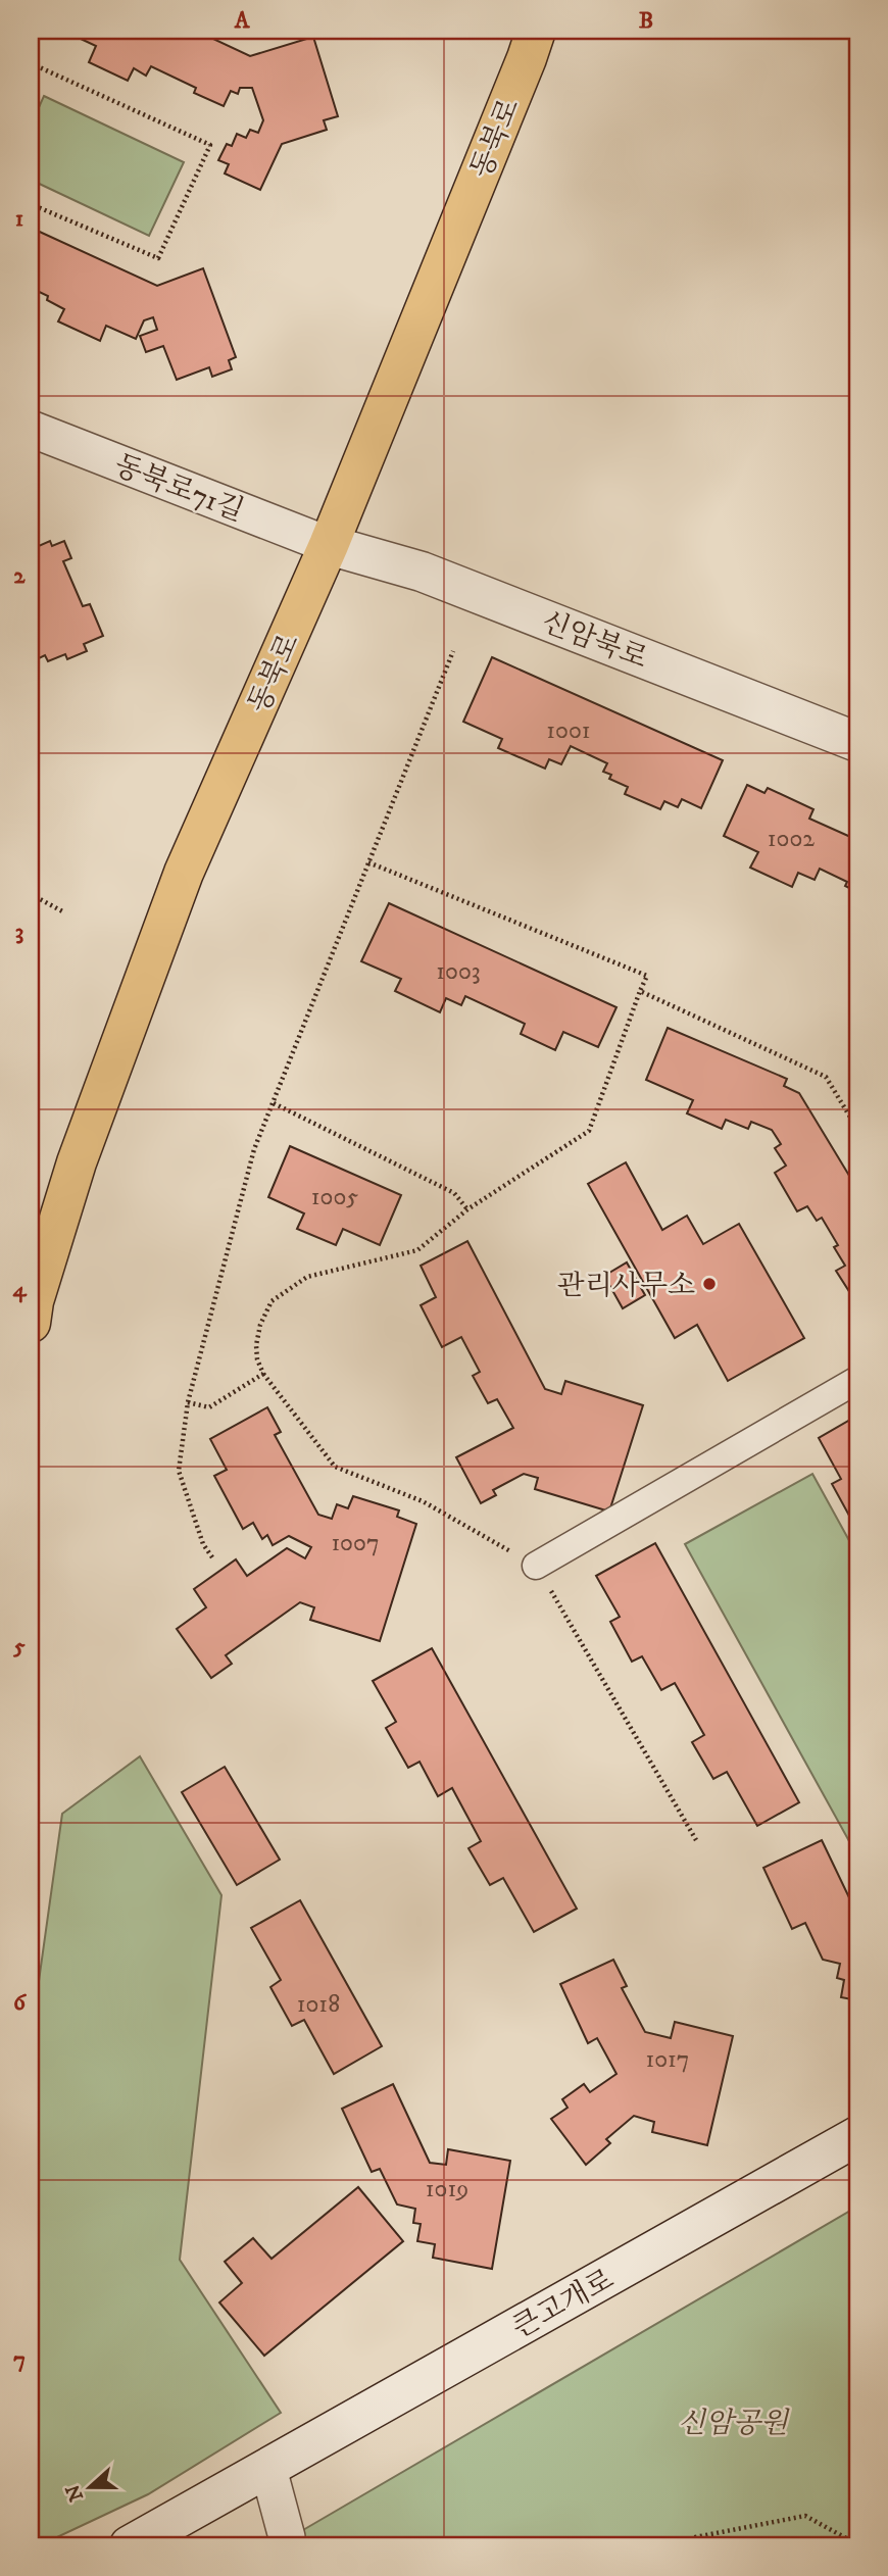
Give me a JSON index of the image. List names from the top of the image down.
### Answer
{
  "streets": {
    "main road": ["동북로", "신암북로", "큰고개로"],
    "street": ["동북로71길"]
  },
  "crossings": [
    ["동북로", "동북로71길"],
    ["동북로", "신암북로"],
    ["동북로71길", "신암북로"]
  ],
  "parks": ["신암공원"],
  "places": ["관리사무소"],
  "house_numbers": [
    "1001",
    "1002",
    "1003",
    "1005",
    "1007",
    "1018",
    "1017",
    "1019"
  ],
  "north": "left",
  "grid": {
    "columns": ["A", "B"],
    "rows": [
      "1",
      "2",
      "3",
      "4",
      "5",
      "6",
      "7"
    ]
  }
}
